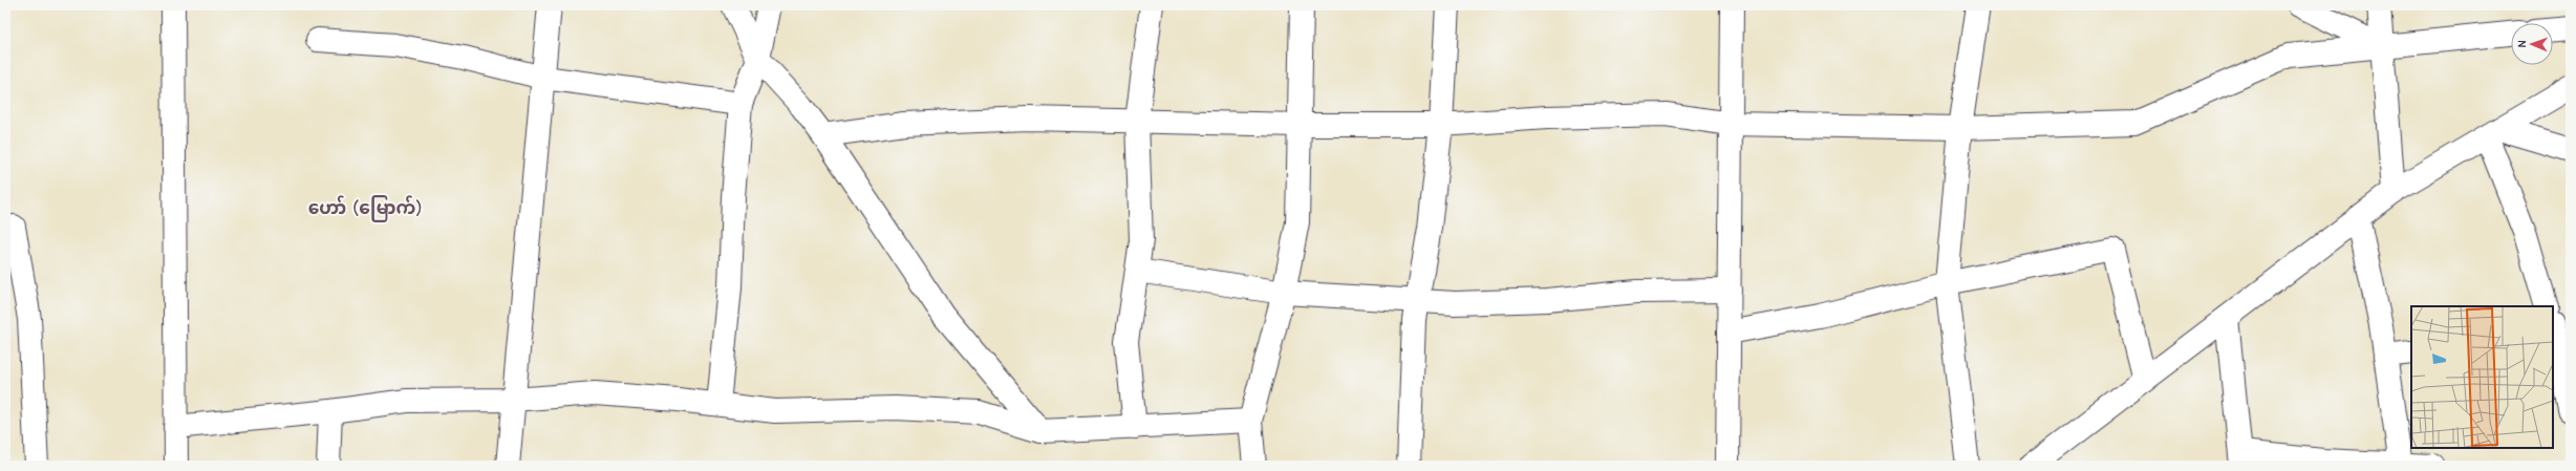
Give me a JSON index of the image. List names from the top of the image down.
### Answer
{
  "districts": ["ဟော် (မြောက်)"],
  "north": "left"
}
